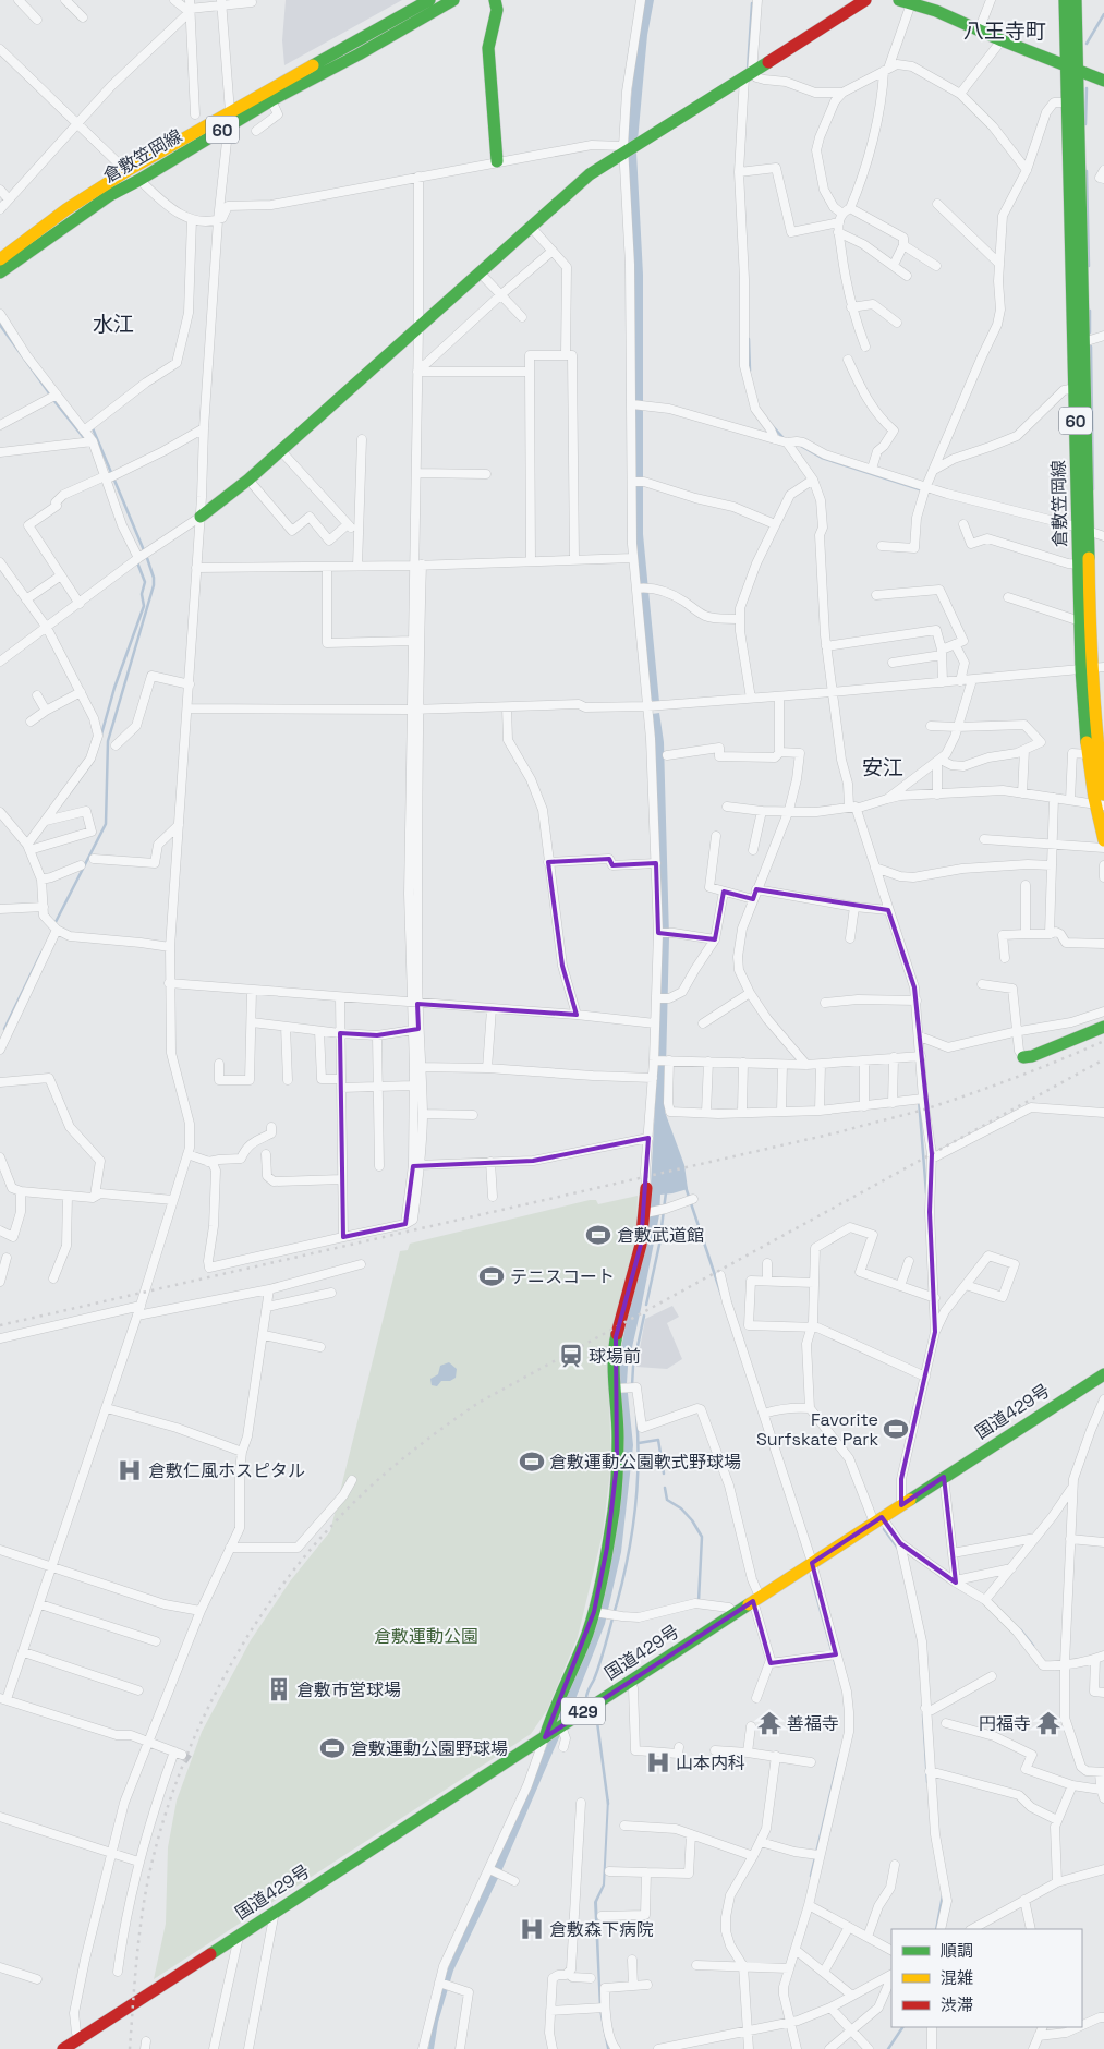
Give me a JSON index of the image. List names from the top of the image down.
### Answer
{
  "streets": {
    "main road": [
      "60",
      "倉敷笠岡線",
      "国道429号",
      "429"
    ]
  },
  "districts": ["八王寺町", "水江", "安江"],
  "parks": ["倉敷運動公園"],
  "places": {
    "sports": [
      "倉敷武道館",
      "テニスコート",
      "Favorite Surfskate Park",
      "倉敷運動公園軟式野球場",
      "倉敷運動公園野球場"
    ],
    "station": ["球場前"],
    "hospital": ["倉敷仁風ホスピタル", "山本内科", "倉敷森下病院"],
    "building": ["倉敷市営球場"],
    "temple": ["善福寺", "円福寺"]
  },
  "legend": ["順調", "混雑", "渋滞"]
}
